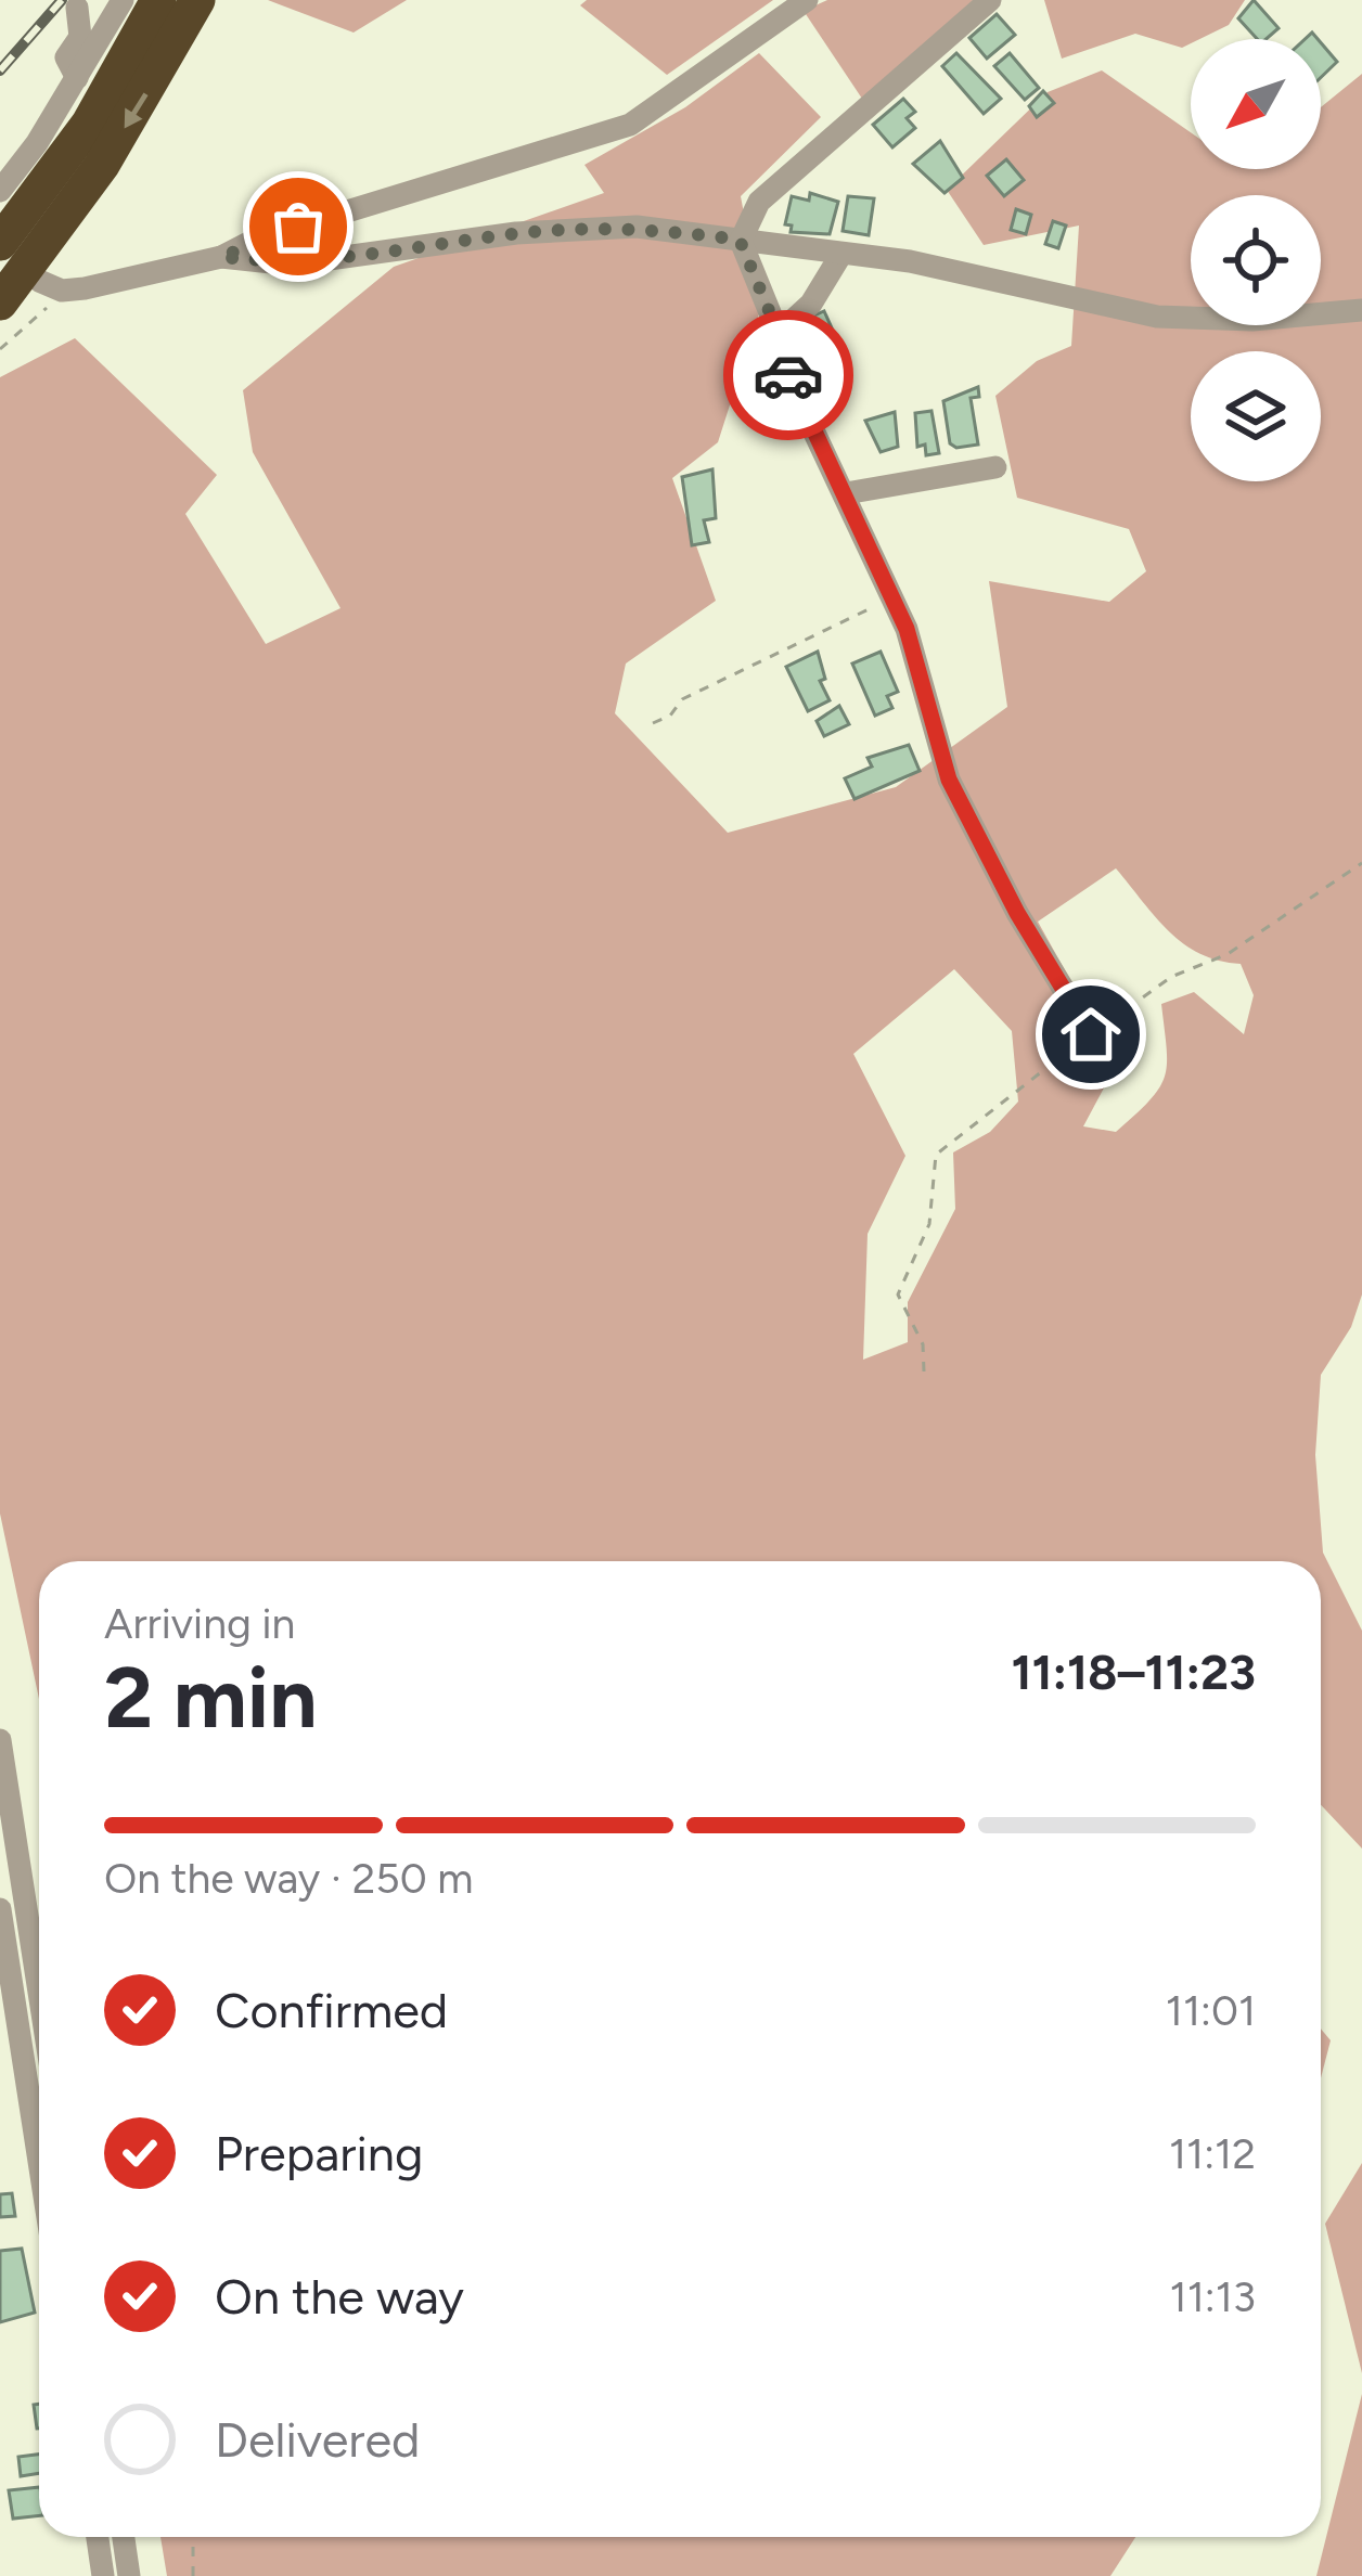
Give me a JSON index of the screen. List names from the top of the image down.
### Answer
{
  "north": "bottom left",
  "page": {
    "heading": ["2 min", "Arriving in", "11:18–11:23"],
    "bar": "On the way · 250 m",
    "list": [
      ["Confirmed", "11:01"],
      ["Preparing", "11:12"],
      ["On the way", "11:13"],
      "Delivered"
    ]
  }
}
